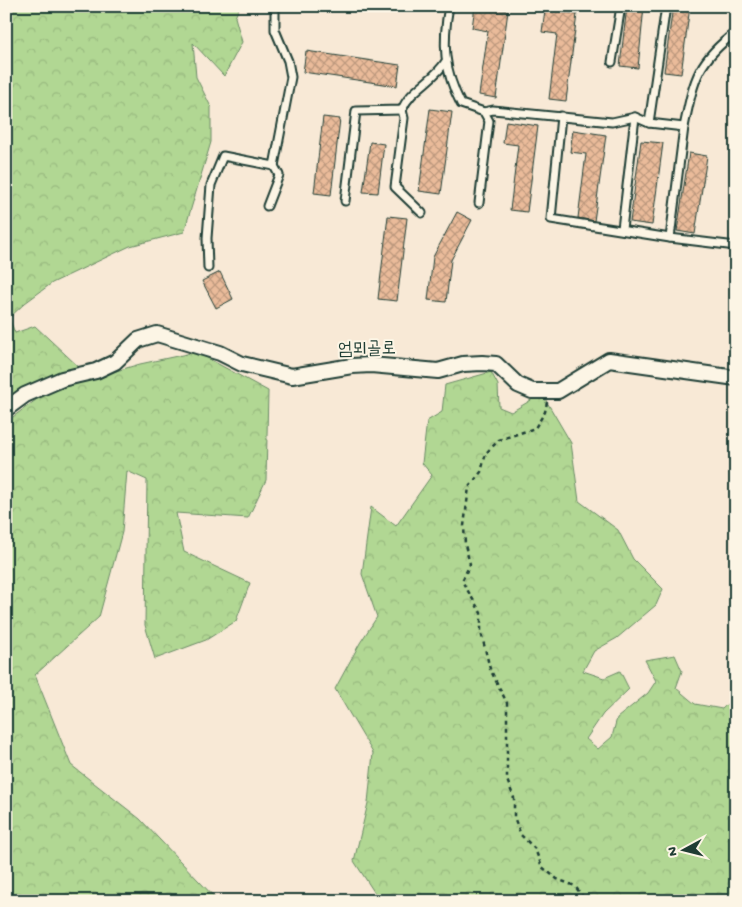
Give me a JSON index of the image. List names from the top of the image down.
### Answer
{
  "streets": {
    "street": ["엄뫼골로"]
  },
  "north": "left"
}
